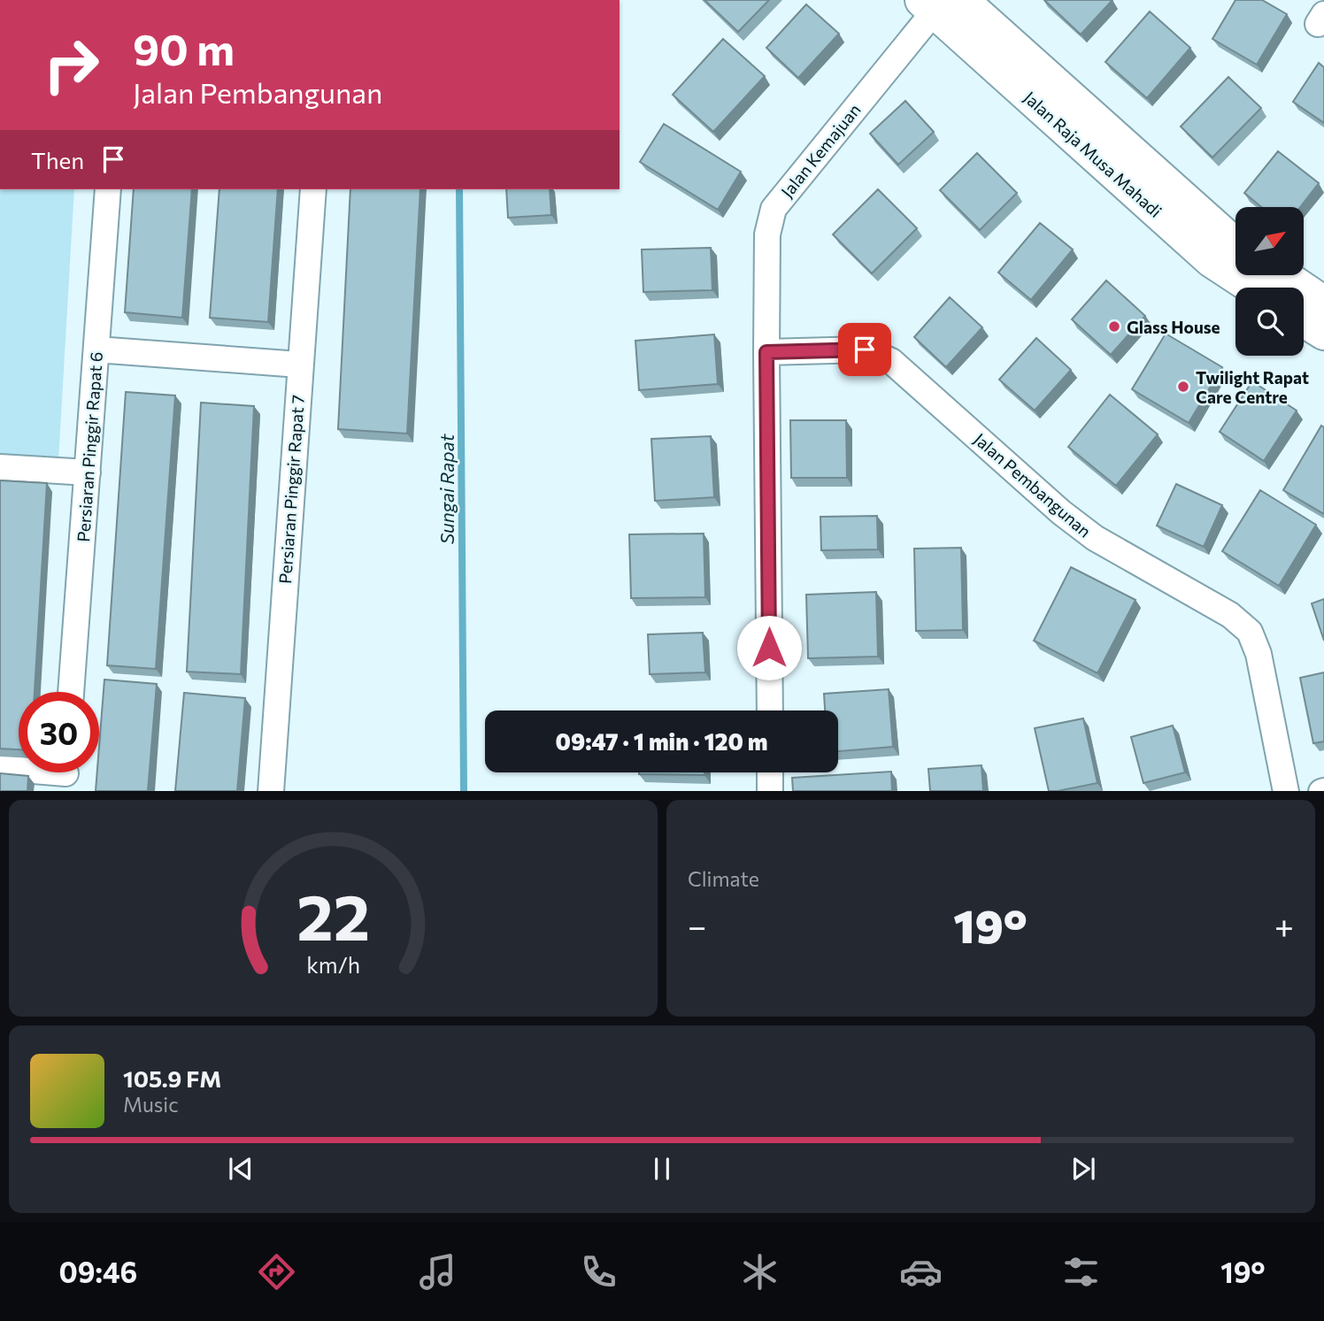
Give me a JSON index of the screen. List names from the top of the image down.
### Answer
{
  "streets": {
    "main road": ["Jalan Raja Musa Mahadi"],
    "street": [
      "Jalan Kemajuan",
      "Persiaran Pinggir Rapat 6",
      "Jalan Pembangunan",
      "Persiaran Pinggir Rapat 7"
    ]
  },
  "crossings": [
    ["Jalan Kemajuan", "Jalan Raja Musa Mahadi"],
    ["Jalan Kemajuan", "Jalan Pembangunan"]
  ],
  "water": ["Sungai Rapat"],
  "places": ["Glass House", "Twilight Rapat Care Centre"],
  "north": "top right",
  "page": {
    "turn": ["90 m", "Jalan Pembangunan"],
    "then": "Then",
    "limit": "30",
    "trip": "09:47 · 1 min · 120 m",
    "tile": "Climate",
    "heat": ["−", "19°", "+"],
    "song": ["105.9 FM", "Music"],
    "tabs": ["09:46", "19°"],
    "gauge": ["22", "km/h"]
  }
}
